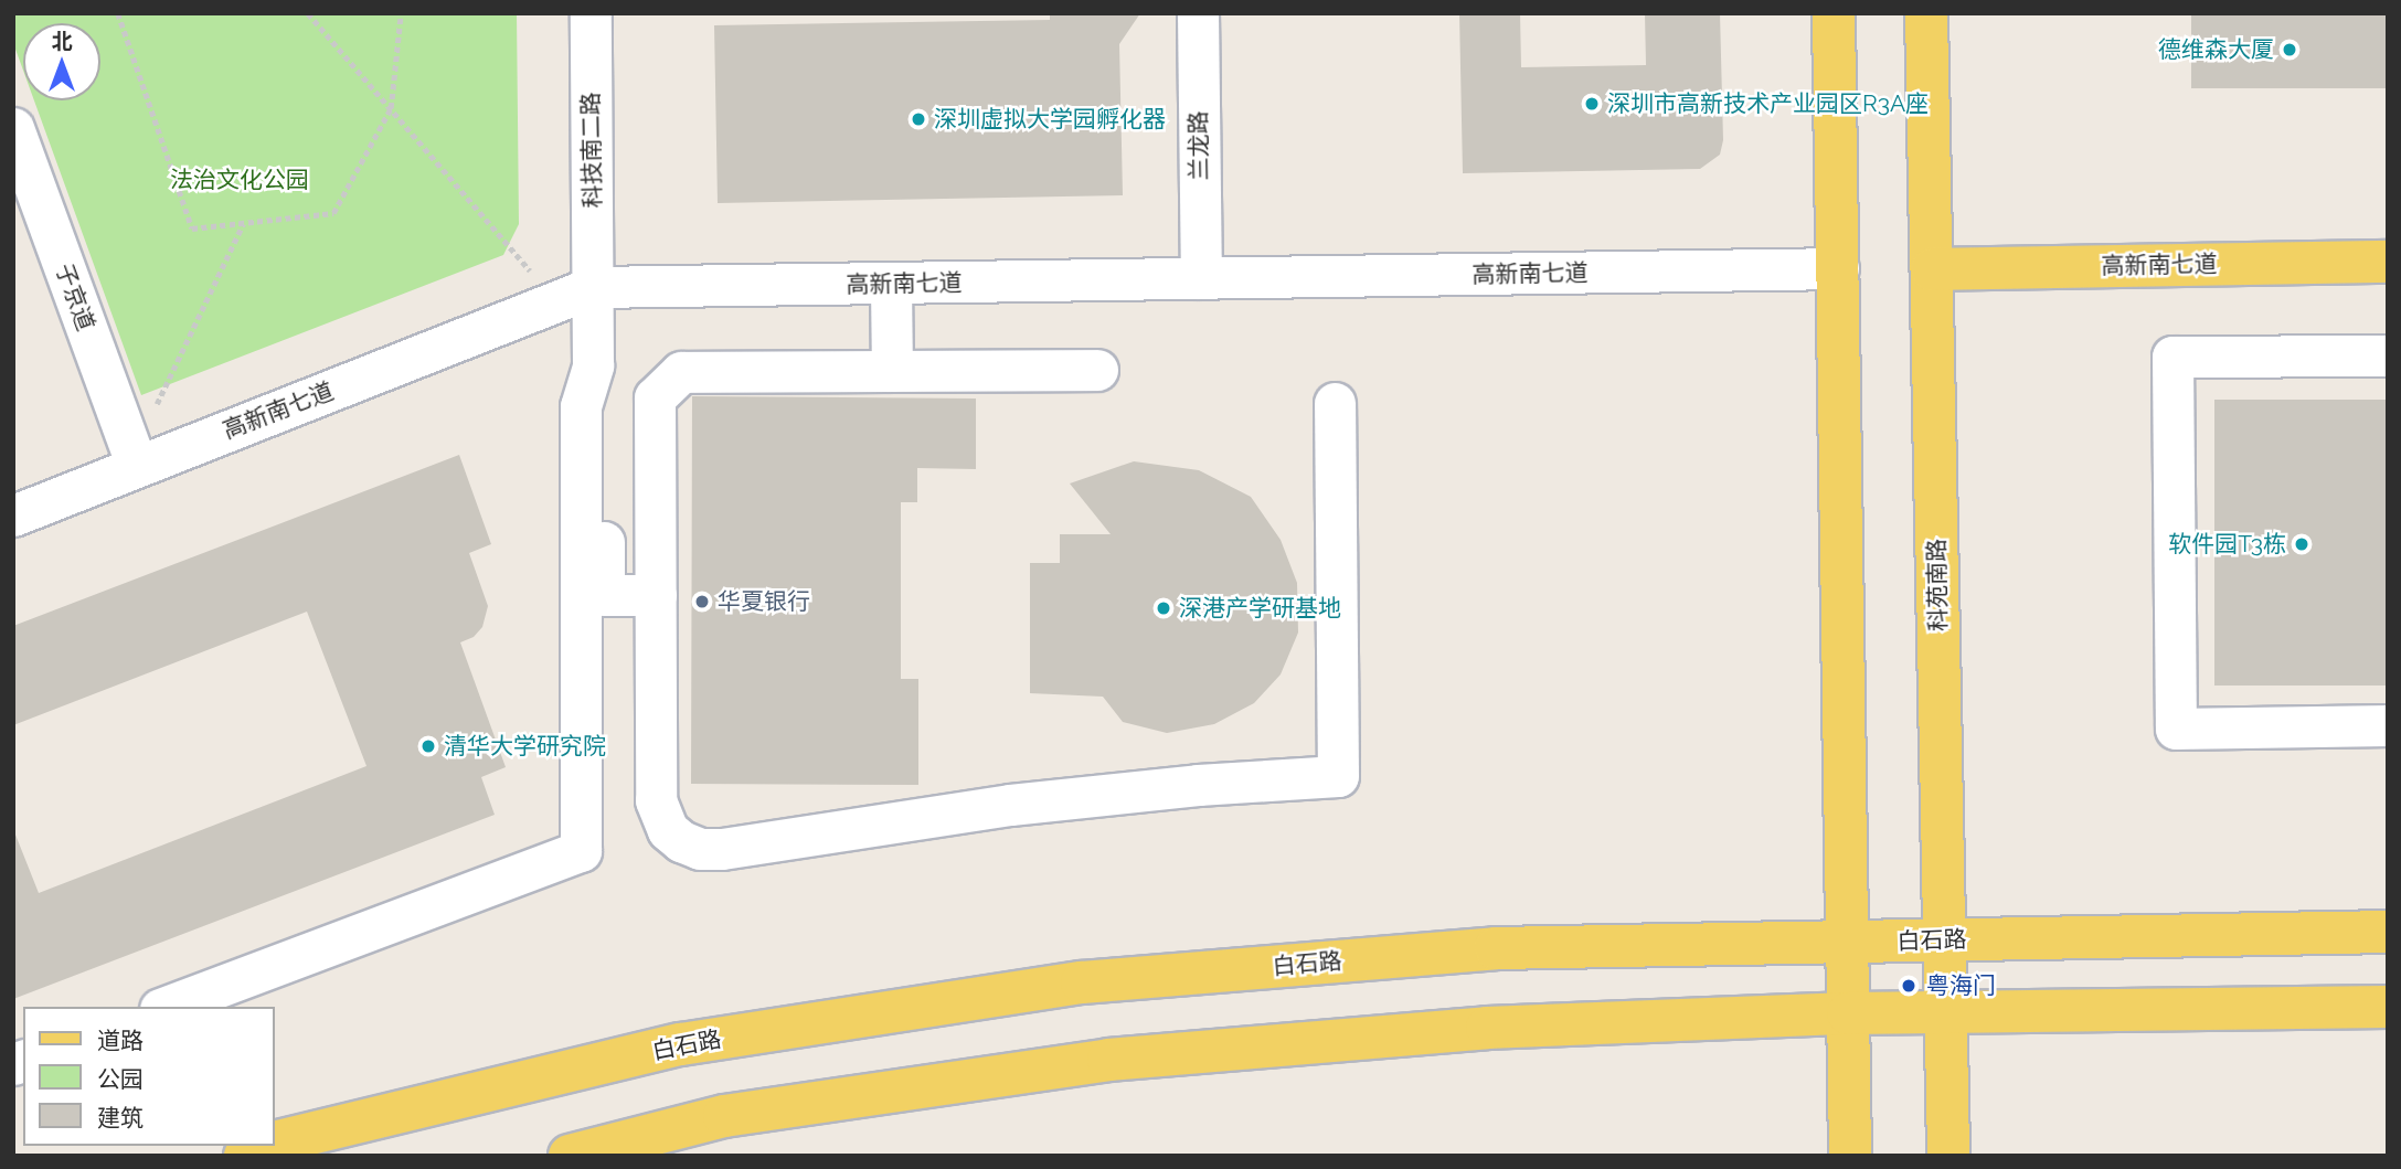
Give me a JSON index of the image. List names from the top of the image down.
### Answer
{
  "streets": {
    "main road": ["高新南七道", "科苑南路", "白石路"],
    "street": ["兰龙路", "科技南二路", "子京道"]
  },
  "crossings": [
    ["兰龙路", "高新南七道"],
    ["科技南二路", "高新南七道"],
    ["高新南七道", "子京道"],
    ["高新南七道", "科苑南路"],
    ["科苑南路", "白石路"]
  ],
  "parks": ["法治文化公园"],
  "places": [
    "德维森大厦",
    "深圳市高新技术产业园区R3A座",
    "深圳虚拟大学园孵化器",
    "软件园T3栋",
    "华夏银行",
    "深港产学研基地",
    "清华大学研究院",
    "粤海门"
  ],
  "legend": ["道路", "公园", "建筑"],
  "north": "top"
}
